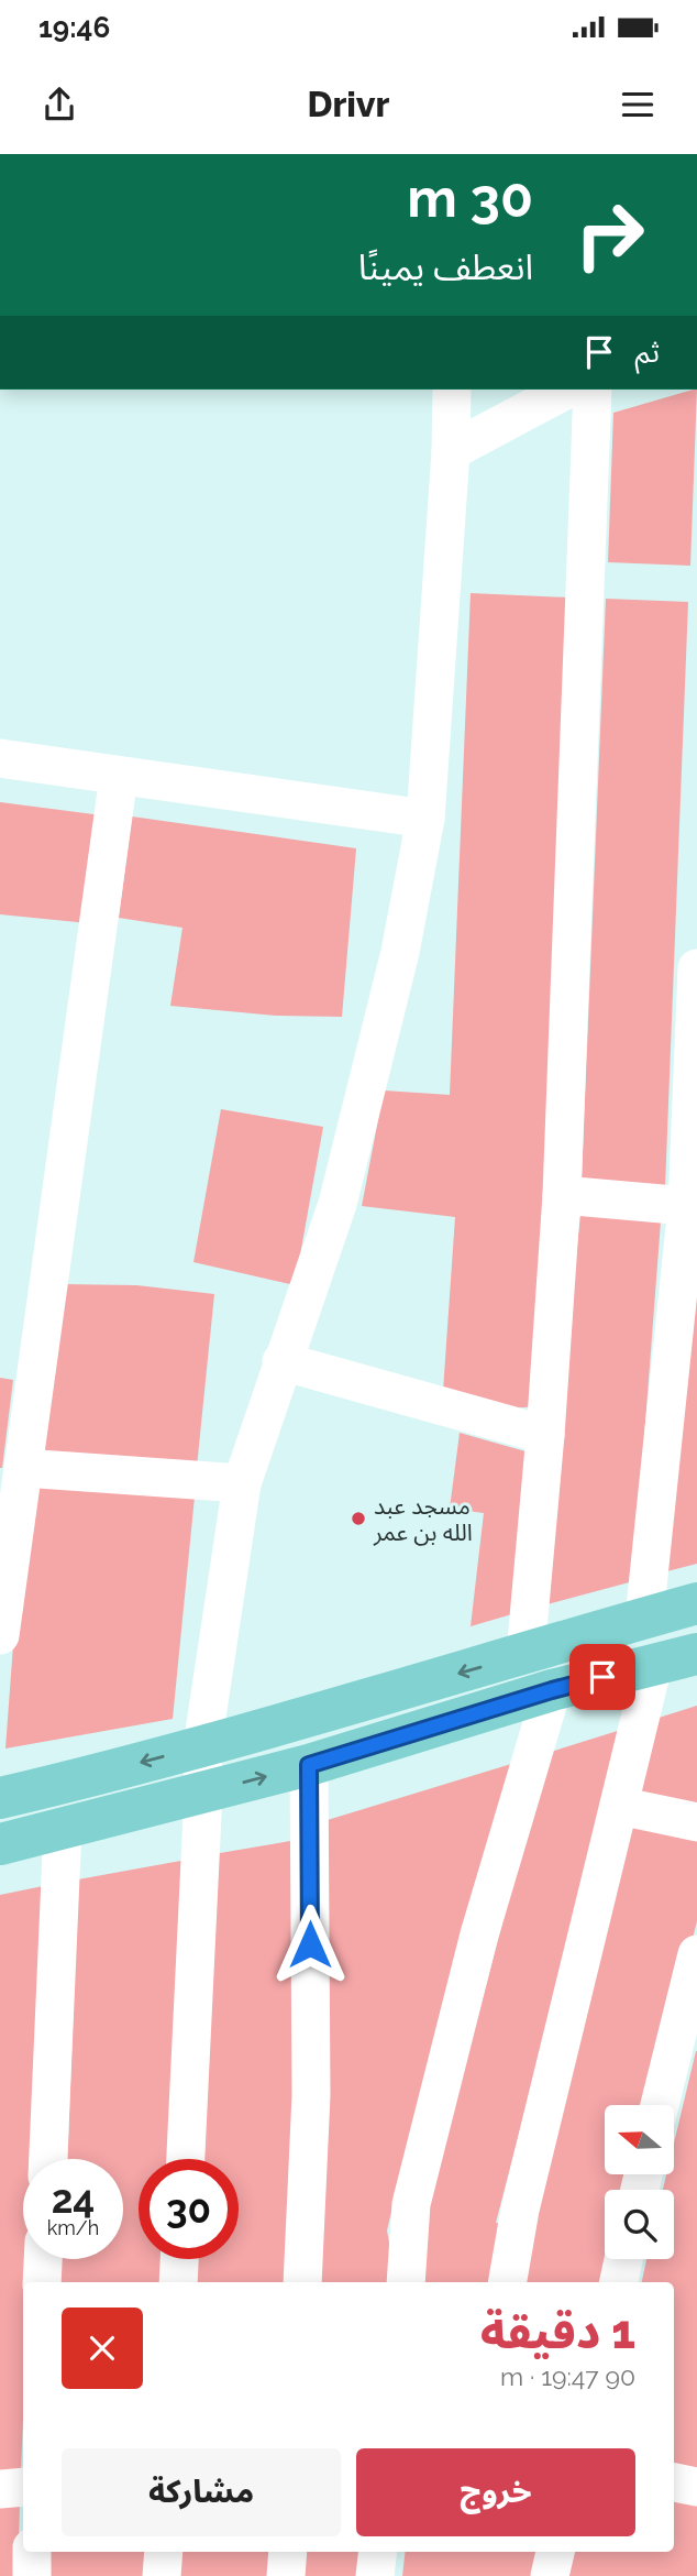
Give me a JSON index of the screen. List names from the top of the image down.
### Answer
{
  "places": ["مسجد عبد الله بن عمر"],
  "north": "left",
  "page": {
    "status": "19:46",
    "header": "Drivr",
    "turn": ["30 m", "انعطف يمينًا"],
    "then": "ثم",
    "speed": "24 km/h",
    "limit": "30",
    "heading": ["1 دقيقة", "90 m · 19:47"],
    "buttons": ["خروج", "مشاركة"]
  }
}
